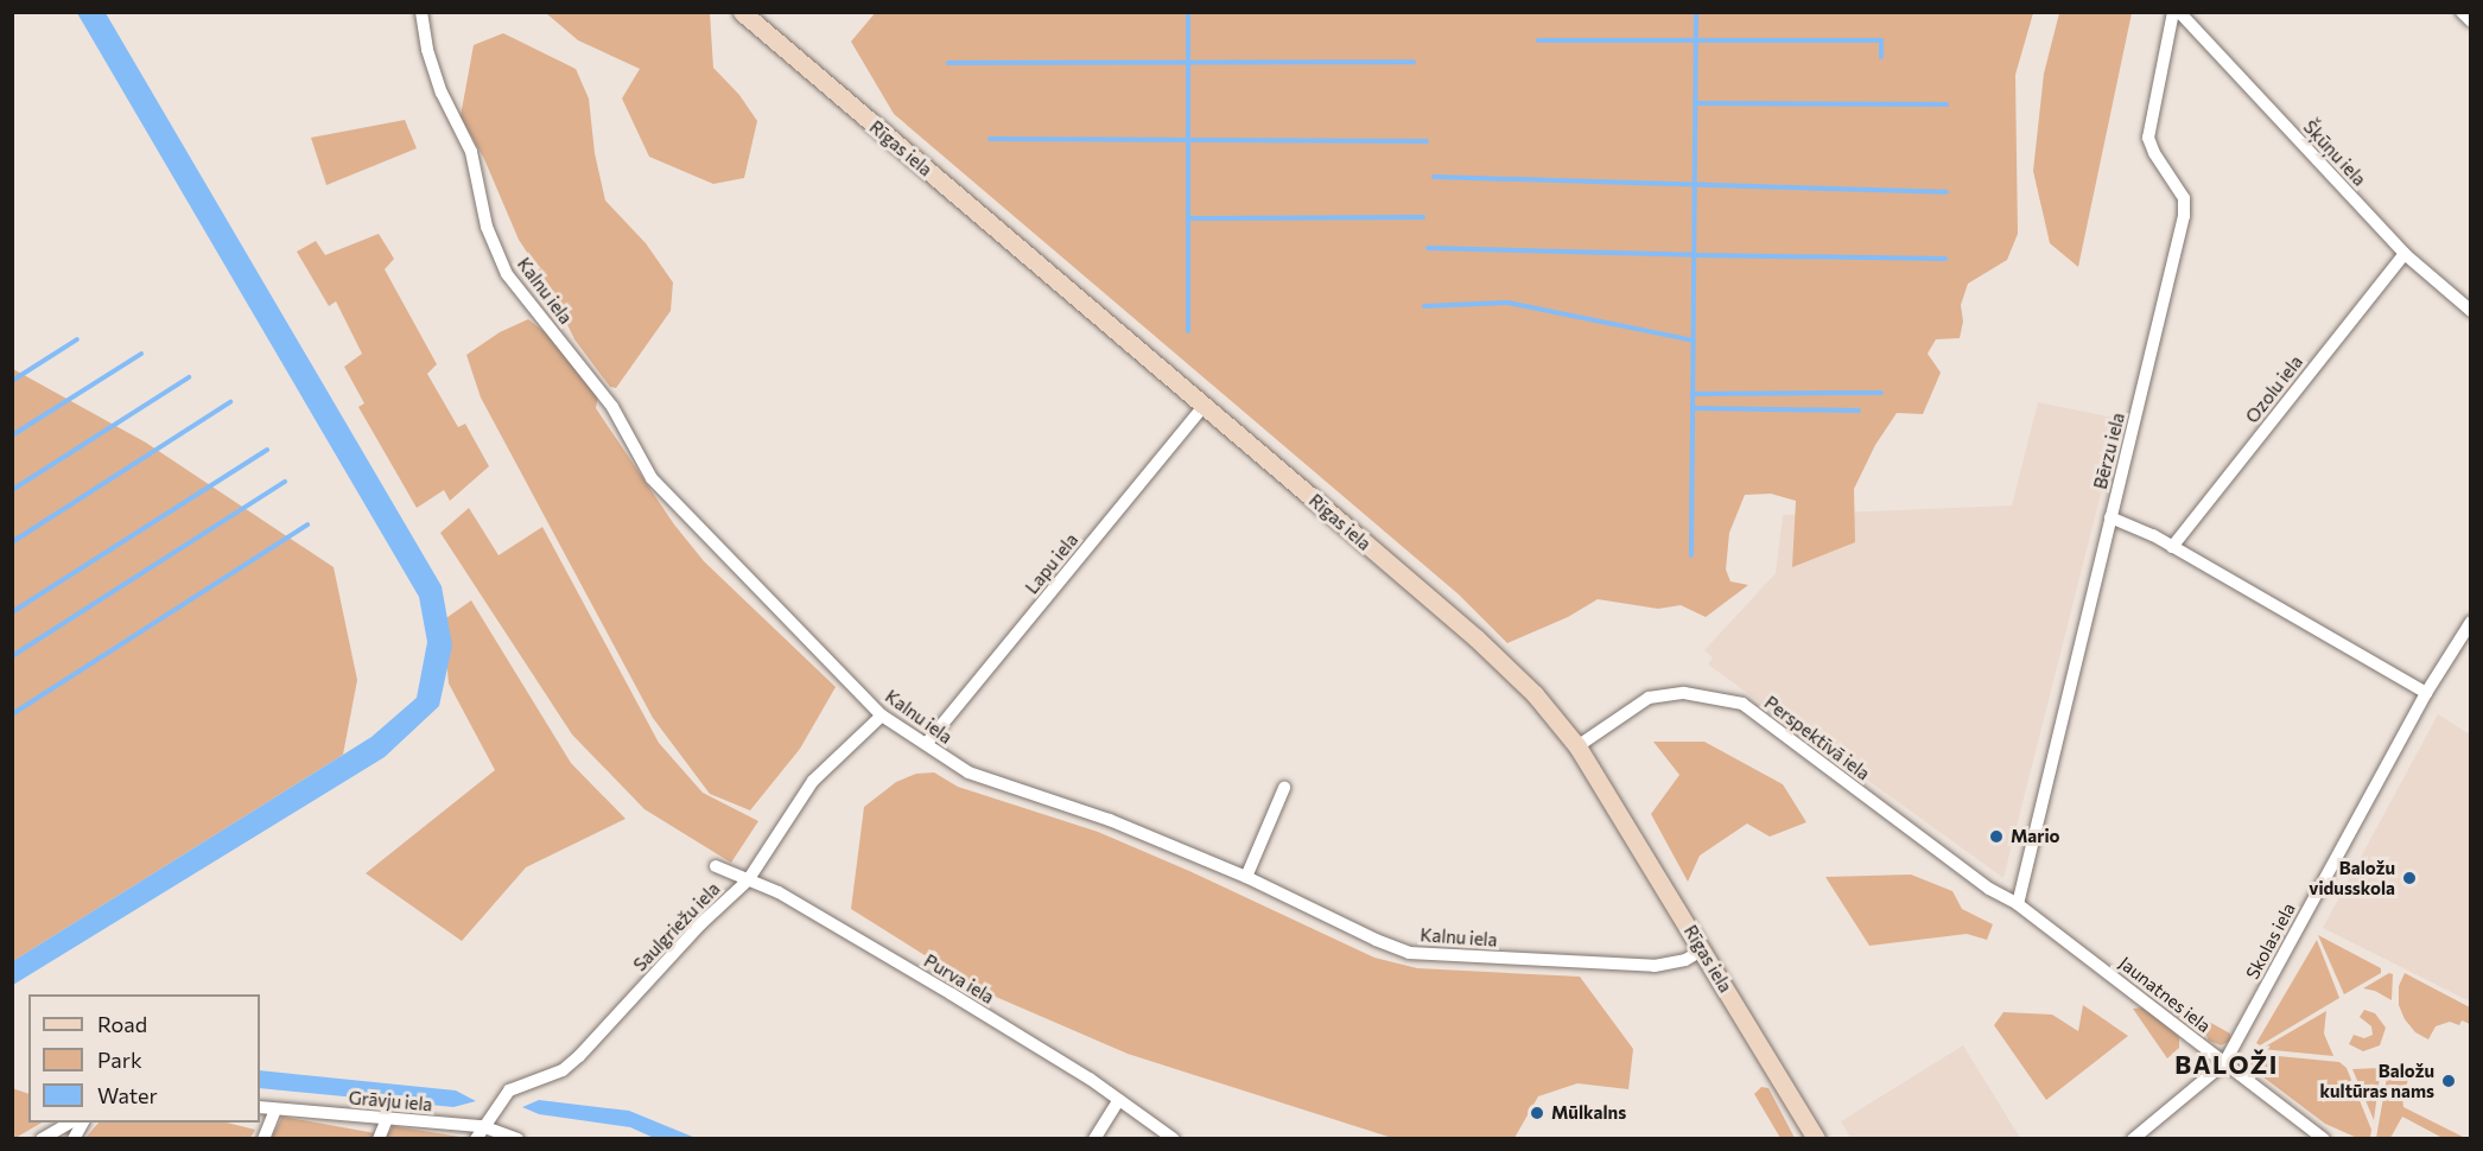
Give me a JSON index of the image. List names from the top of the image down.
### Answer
{
  "streets": {
    "main road": ["Rīgas iela"],
    "street": [
      "Šķūņu iela",
      "Kalnu iela",
      "Ozolu iela",
      "Bērzu iela",
      "Lapu iela",
      "Perspektīvā iela",
      "Saulgriežu iela",
      "Skolas iela",
      "Purva iela",
      "Jaunatnes iela",
      "Grāvju iela"
    ]
  },
  "crossings": [
    ["Rīgas iela", "Kalnu iela"],
    ["Rīgas iela", "Lapu iela"],
    ["Rīgas iela", "Perspektīvā iela"],
    ["Šķūņu iela", "Ozolu iela"],
    ["Kalnu iela", "Lapu iela"],
    ["Kalnu iela", "Saulgriežu iela"],
    ["Bērzu iela", "Perspektīvā iela"],
    ["Bērzu iela", "Jaunatnes iela"],
    ["Perspektīvā iela", "Jaunatnes iela"],
    ["Saulgriežu iela", "Purva iela"],
    ["Saulgriežu iela", "Grāvju iela"],
    ["Skolas iela", "Jaunatnes iela"]
  ],
  "districts": ["BALOŽI"],
  "places": [
    "Mario",
    "Baložu vidusskola",
    "Baložu kultūras nams",
    "Mūlkalns"
  ],
  "legend": ["Road", "Park", "Water"]
}
